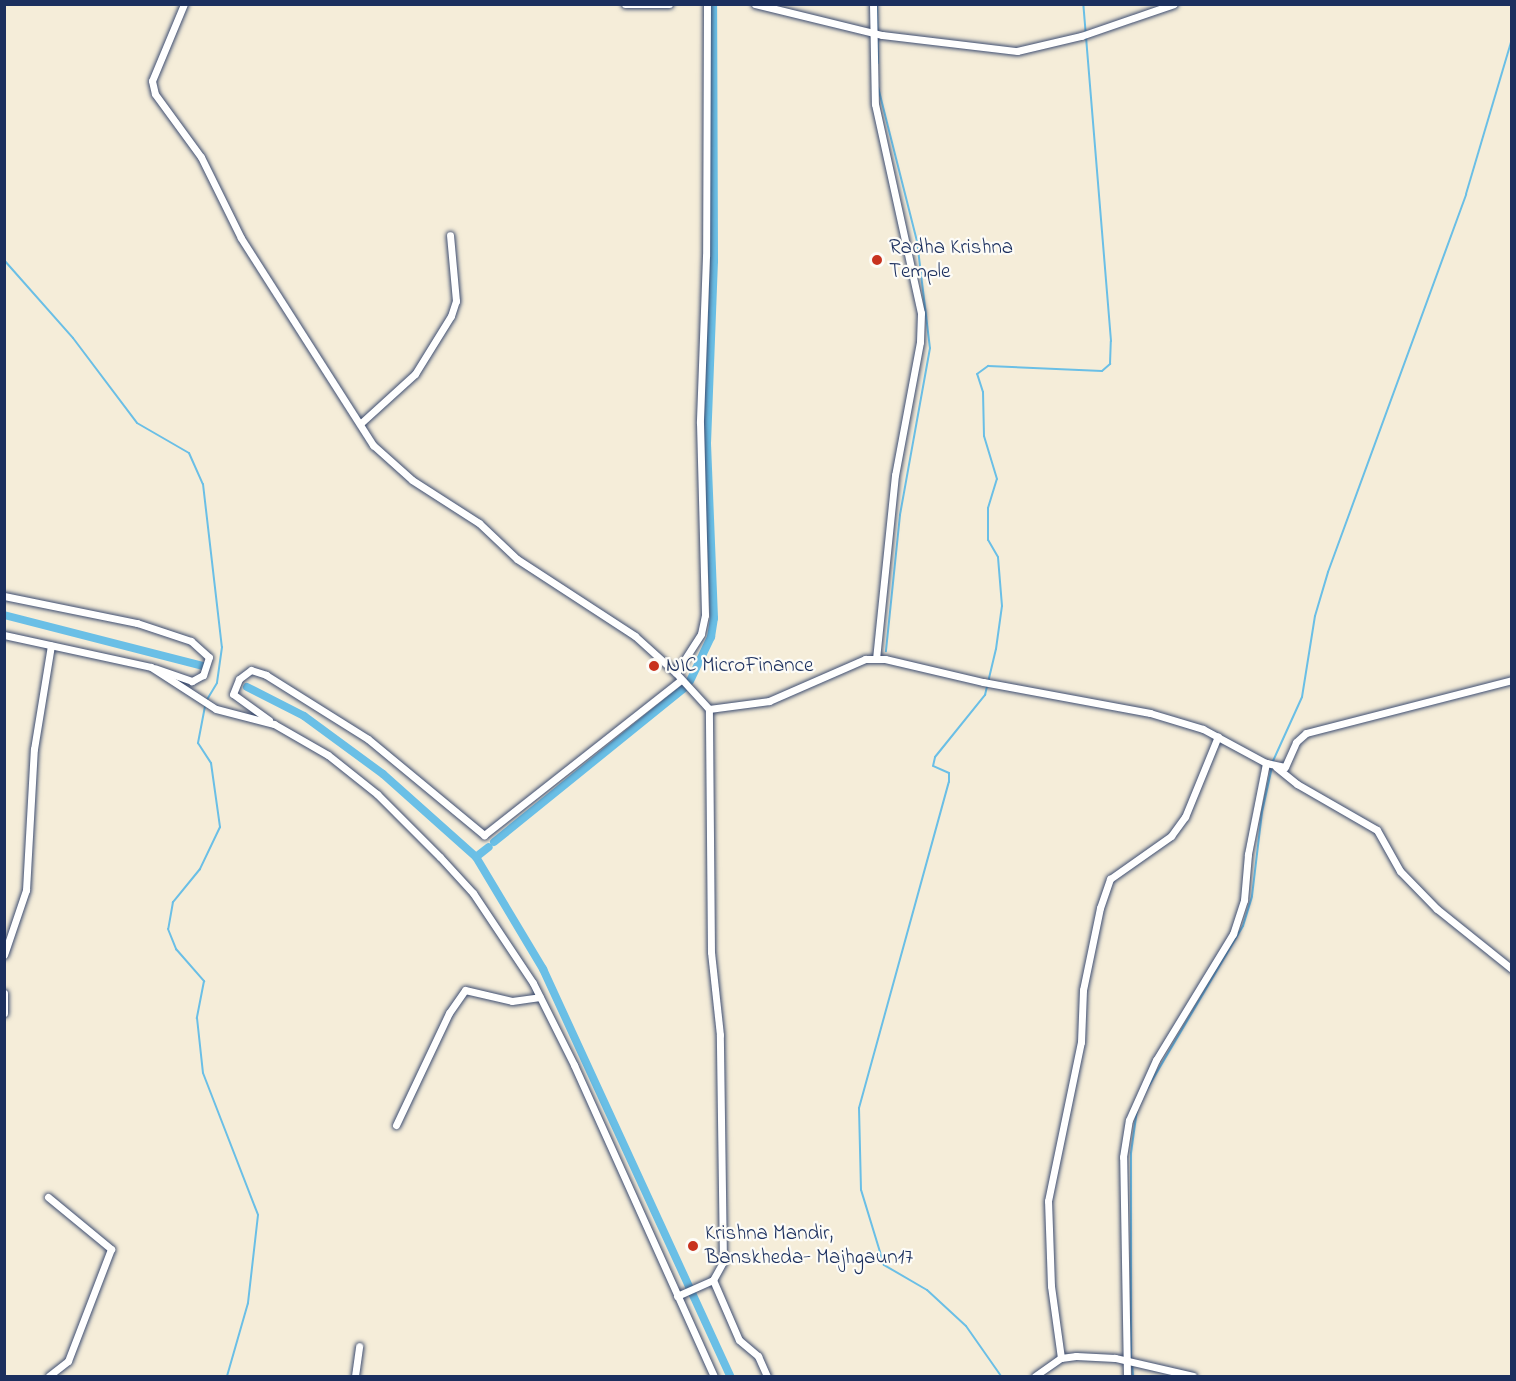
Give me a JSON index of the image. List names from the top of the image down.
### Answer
{
  "places": ["Radha Krishna Temple", "NIC MicroFinance", "Krishna Mandir, Banskheda- Majhgaun17"]
}
